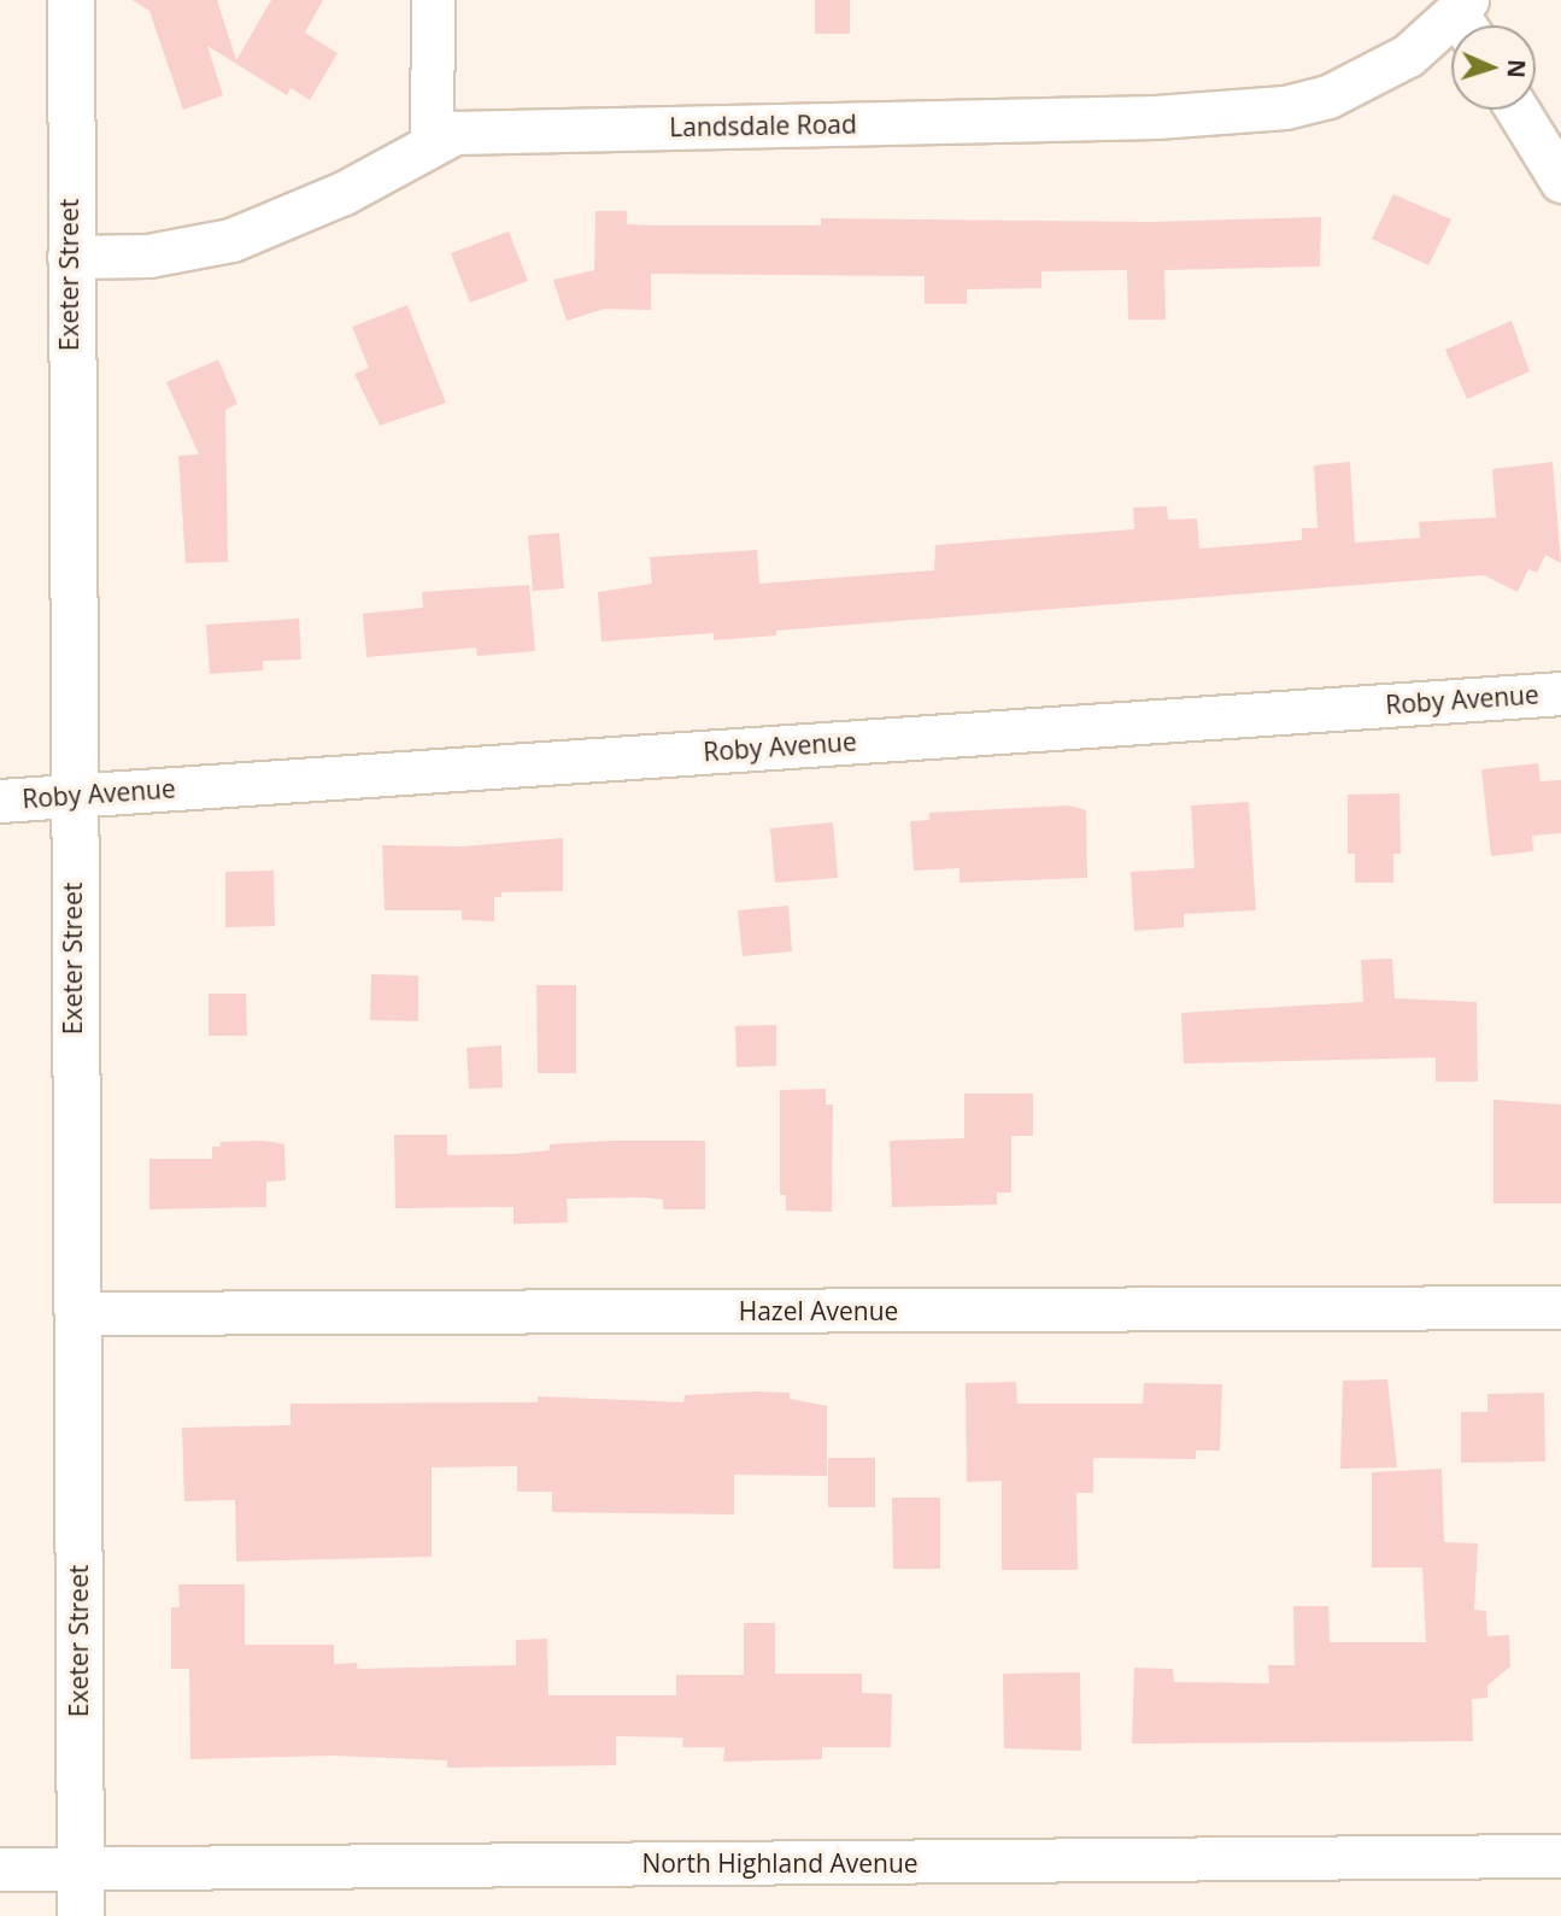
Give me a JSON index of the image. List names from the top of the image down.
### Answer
{
  "streets": {
    "street": [
      "Landsdale Road",
      "Exeter Street",
      "Roby Avenue",
      "Hazel Avenue",
      "North Highland Avenue"
    ]
  },
  "crossings": [
    ["Landsdale Road", "Exeter Street"],
    ["Exeter Street", "Roby Avenue"],
    ["Exeter Street", "Hazel Avenue"],
    ["Exeter Street", "North Highland Avenue"]
  ],
  "north": "right"
}
